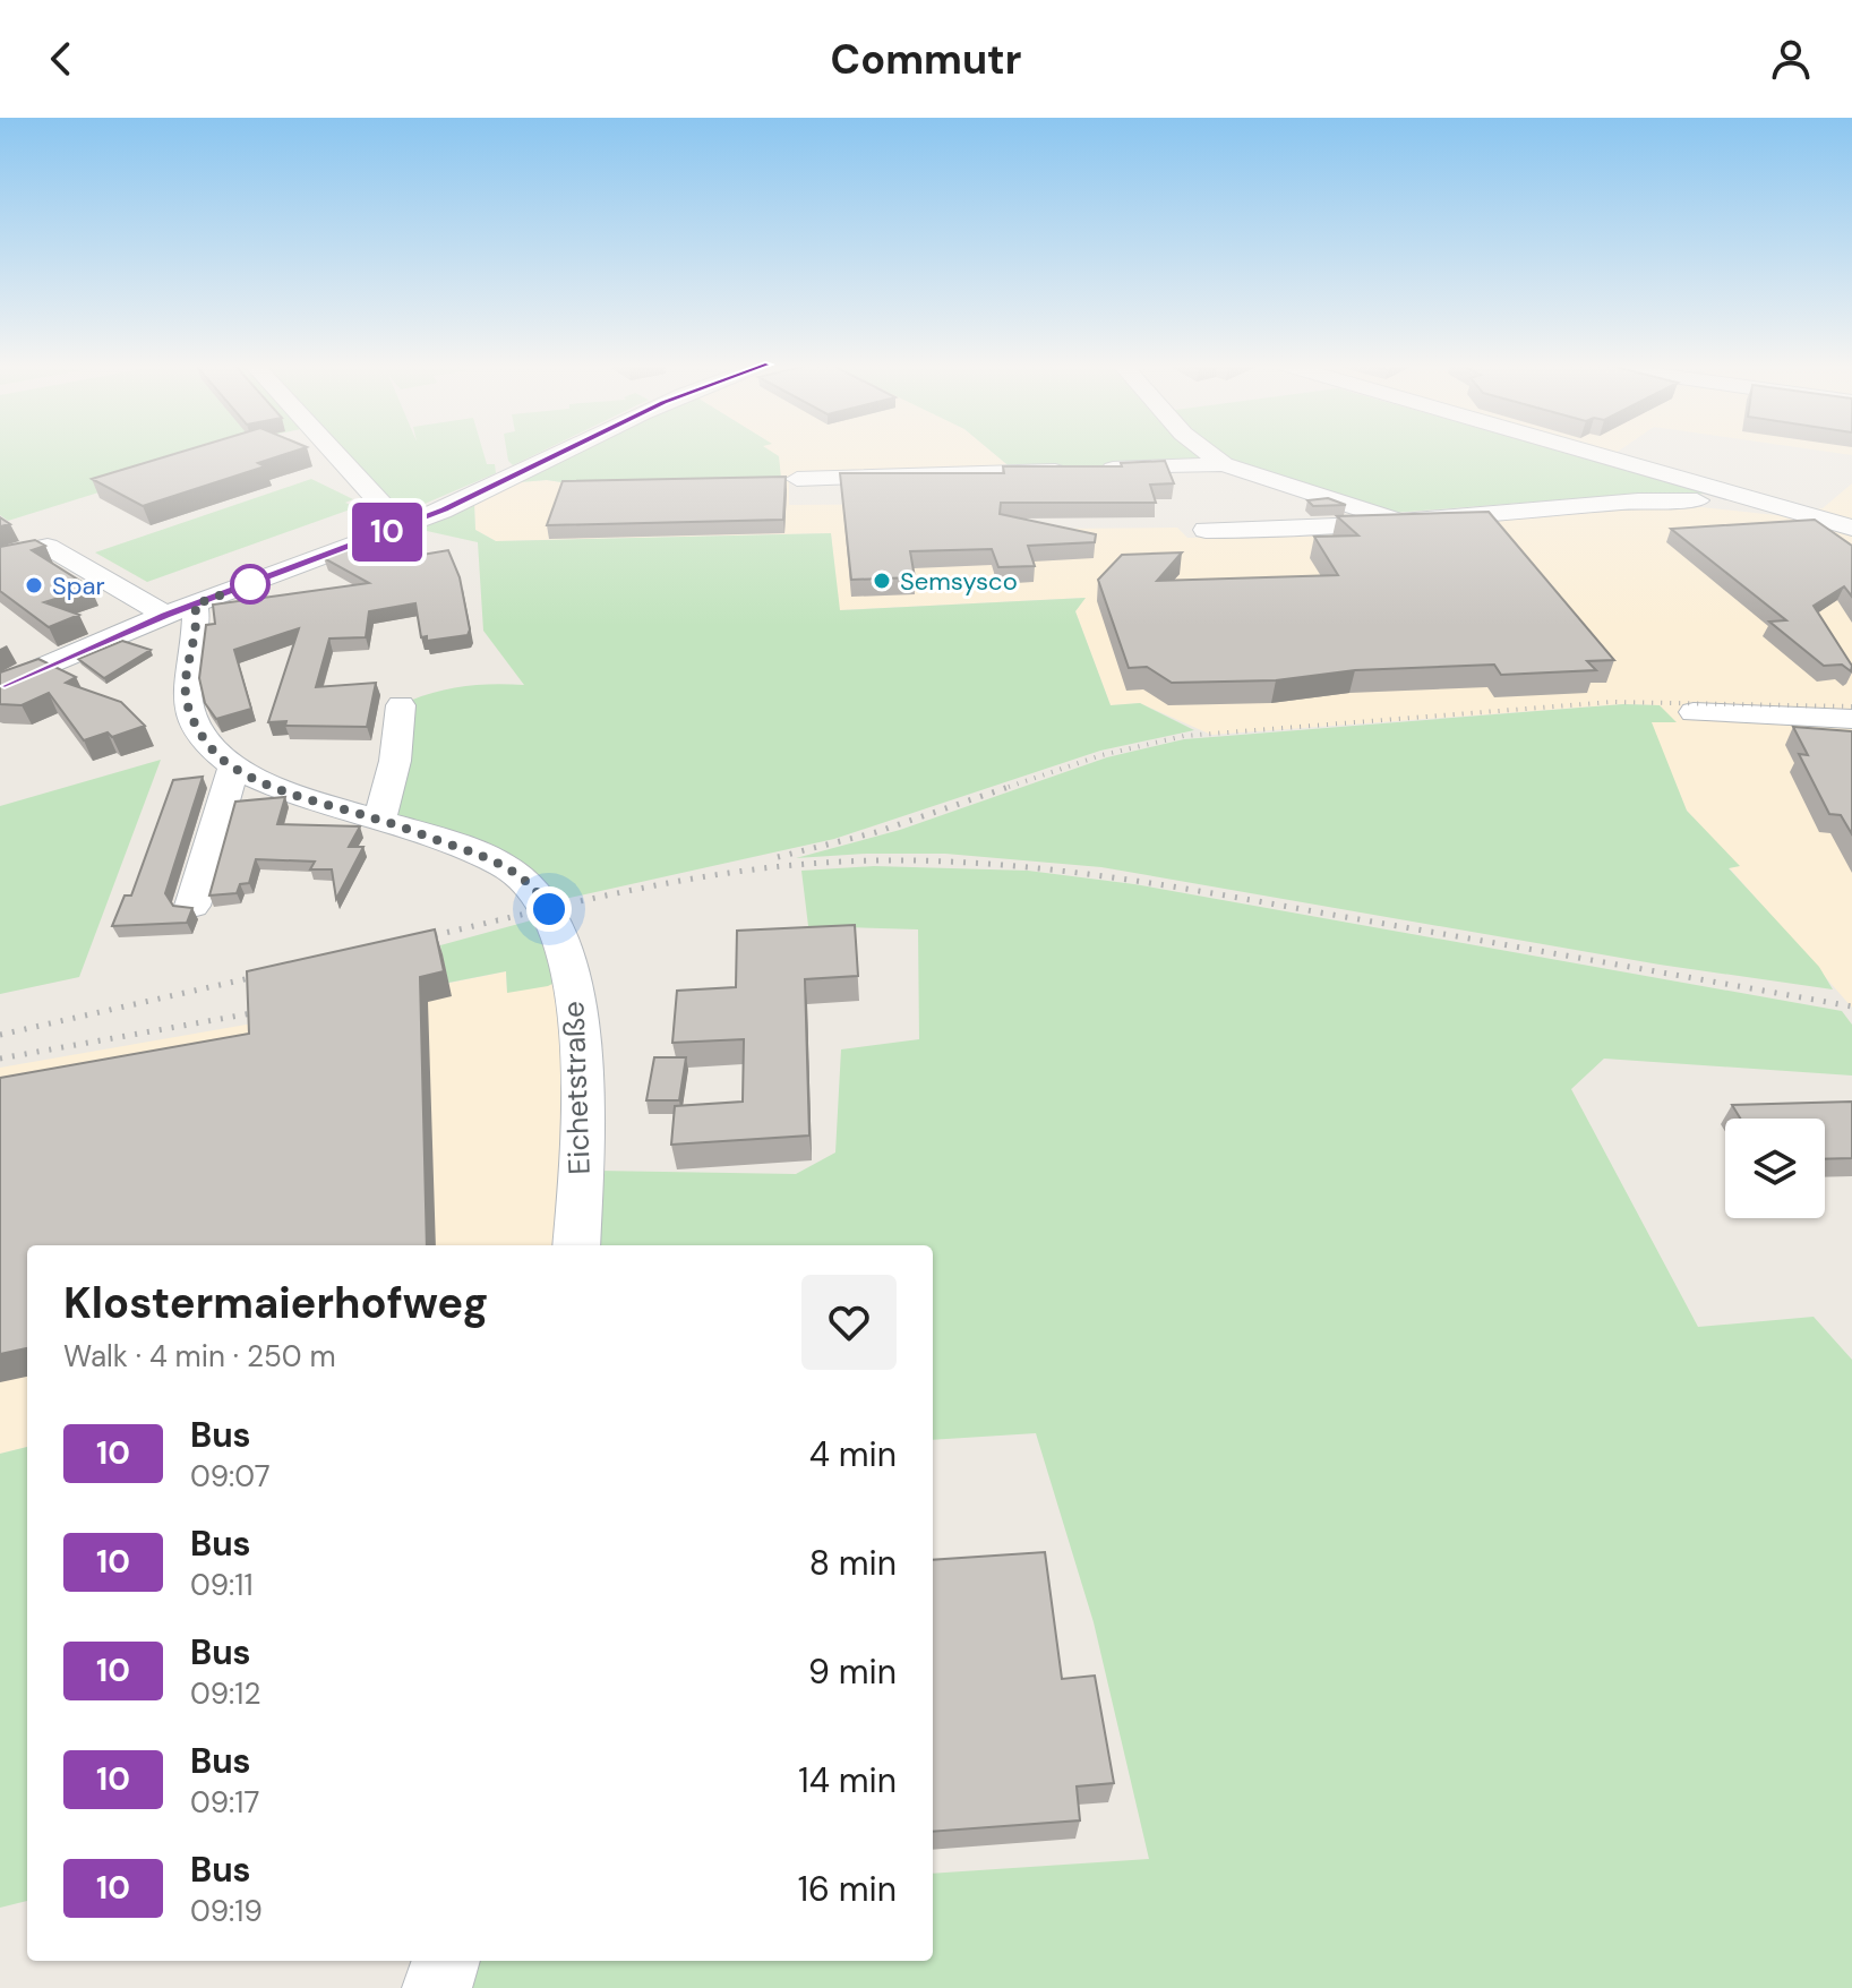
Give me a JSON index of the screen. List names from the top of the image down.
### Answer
{
  "streets": {
    "street": ["Eichetstraße"]
  },
  "places": ["Semsysco", "Spar"],
  "lines": ["bus line 10"],
  "page": {
    "header": "Commutr",
    "on_map": "10",
    "heading": ["Klostermaierhofweg", "Walk · 4 min · 250 m"],
    "list": [
      {
        "mark": "10",
        "name": "Bus",
        "note": "09:07",
        "value": "4 min"
      },
      {
        "mark": "10",
        "name": "Bus",
        "note": "09:11",
        "value": "8 min"
      },
      {
        "mark": "10",
        "name": "Bus",
        "note": "09:12",
        "value": "9 min"
      },
      {
        "mark": "10",
        "name": "Bus",
        "note": "09:17",
        "value": "14 min"
      },
      {
        "mark": "10",
        "name": "Bus",
        "note": "09:19",
        "value": "16 min"
      }
    ]
  }
}
